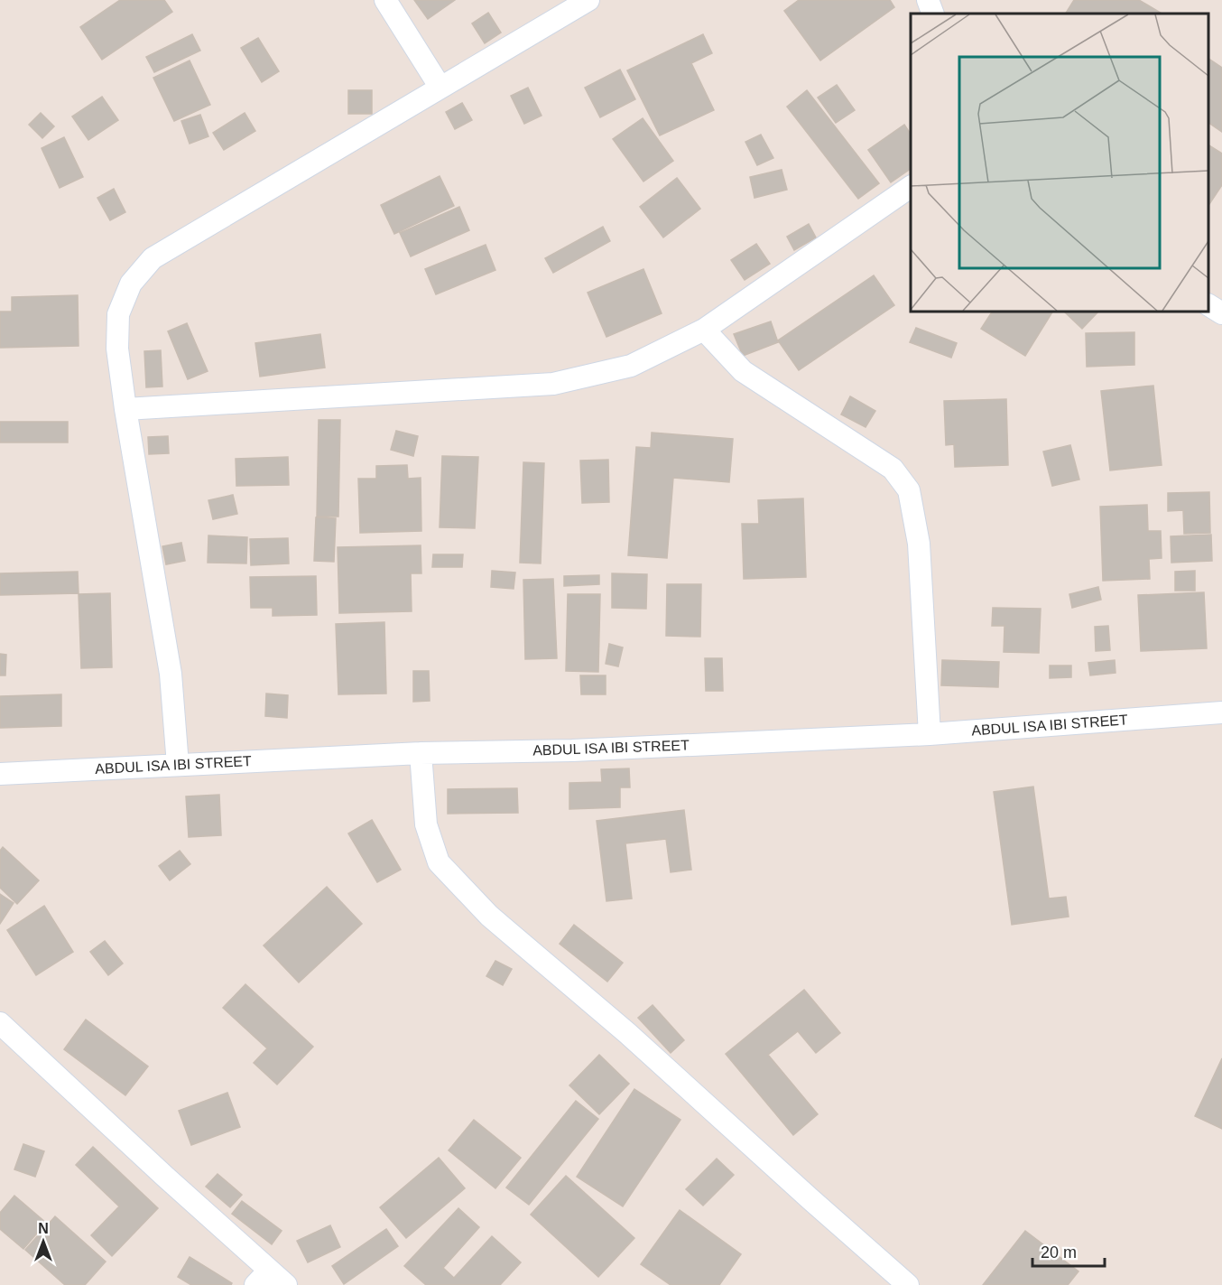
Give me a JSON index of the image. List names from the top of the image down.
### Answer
{
  "streets": {
    "street": ["ABDUL ISA IBI STREET"]
  },
  "scale_bar": "20 m",
  "north": "top"
}
